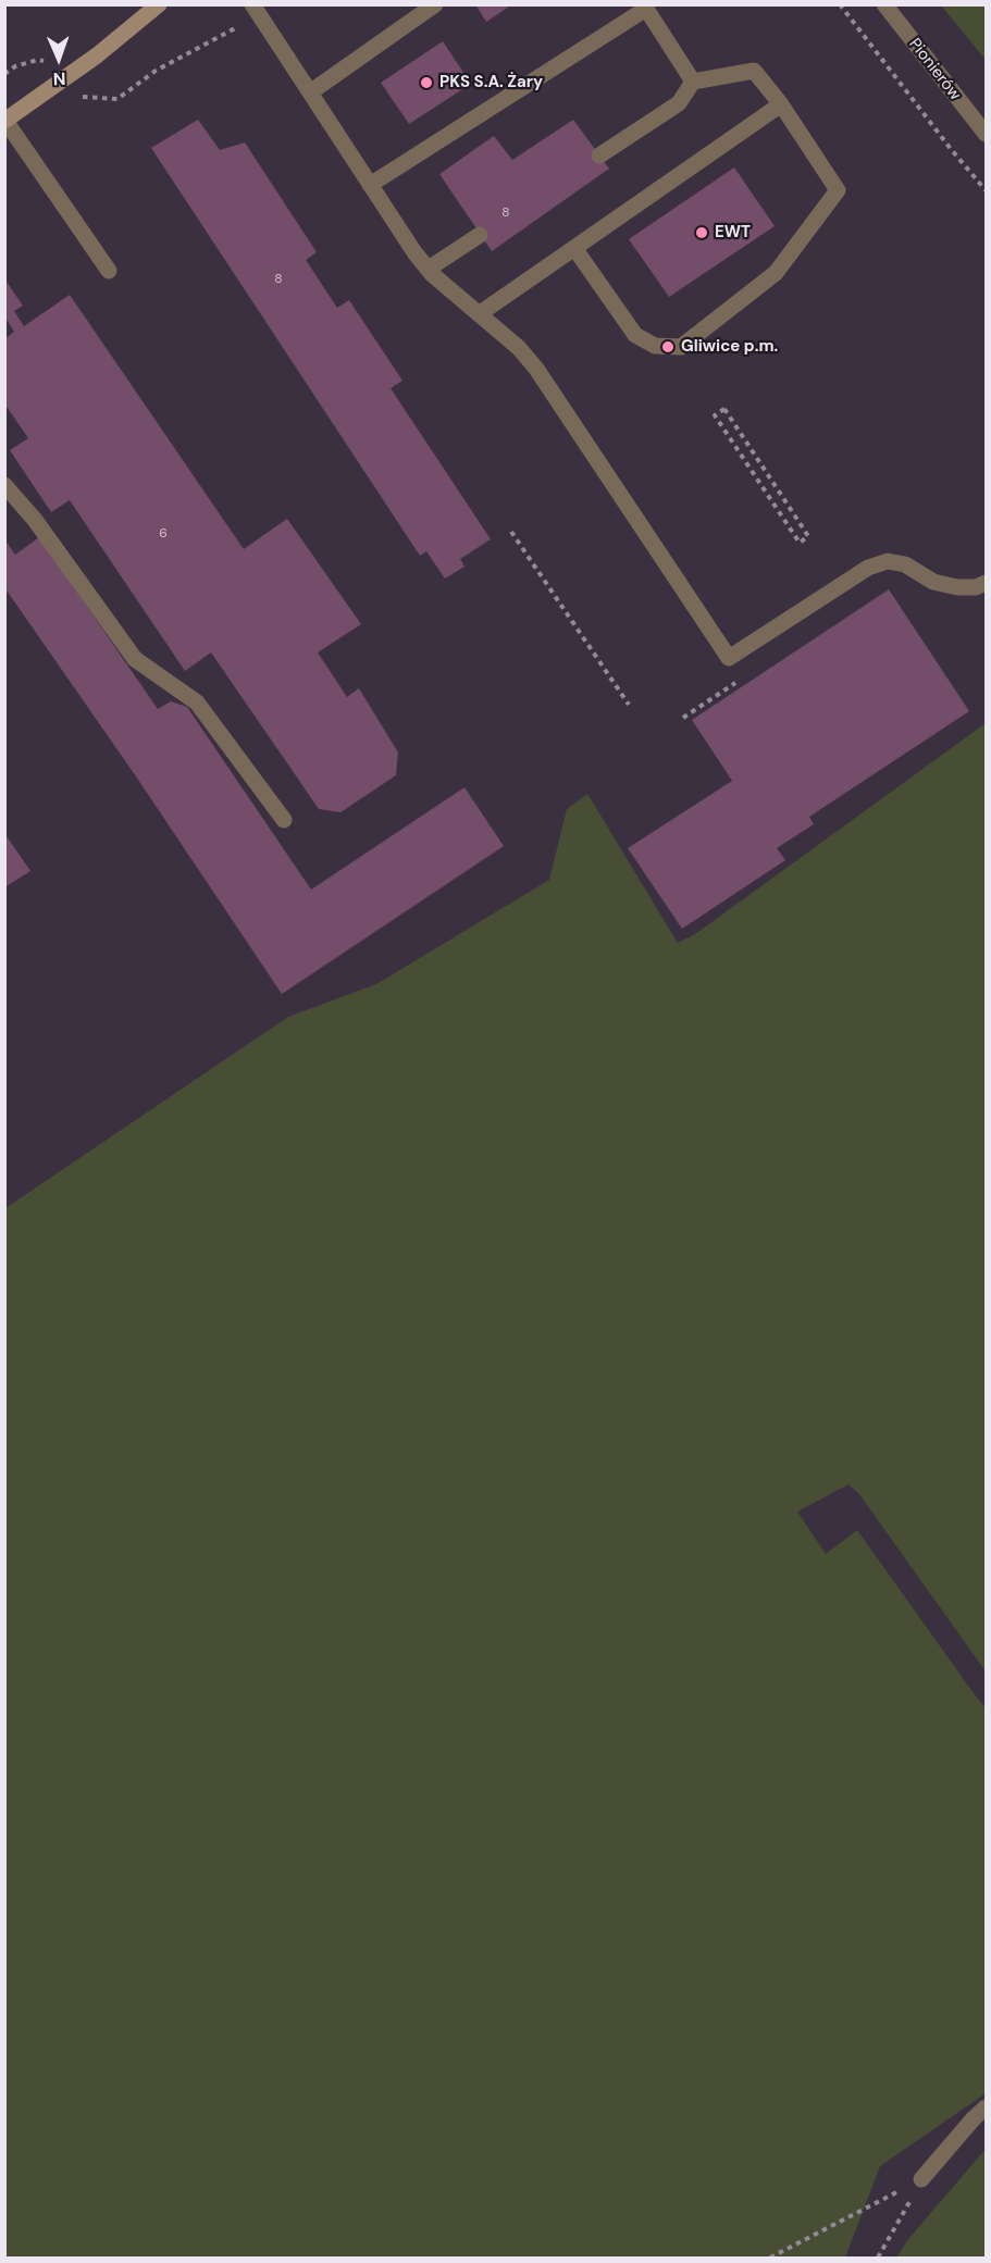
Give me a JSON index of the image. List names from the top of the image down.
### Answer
{
  "streets": {
    "street": ["Pionierów"]
  },
  "places": ["PKS S.A. Żary", "EWT", "Gliwice p.m."],
  "house_numbers": ["8", "8", "6"],
  "north": "bottom"
}
